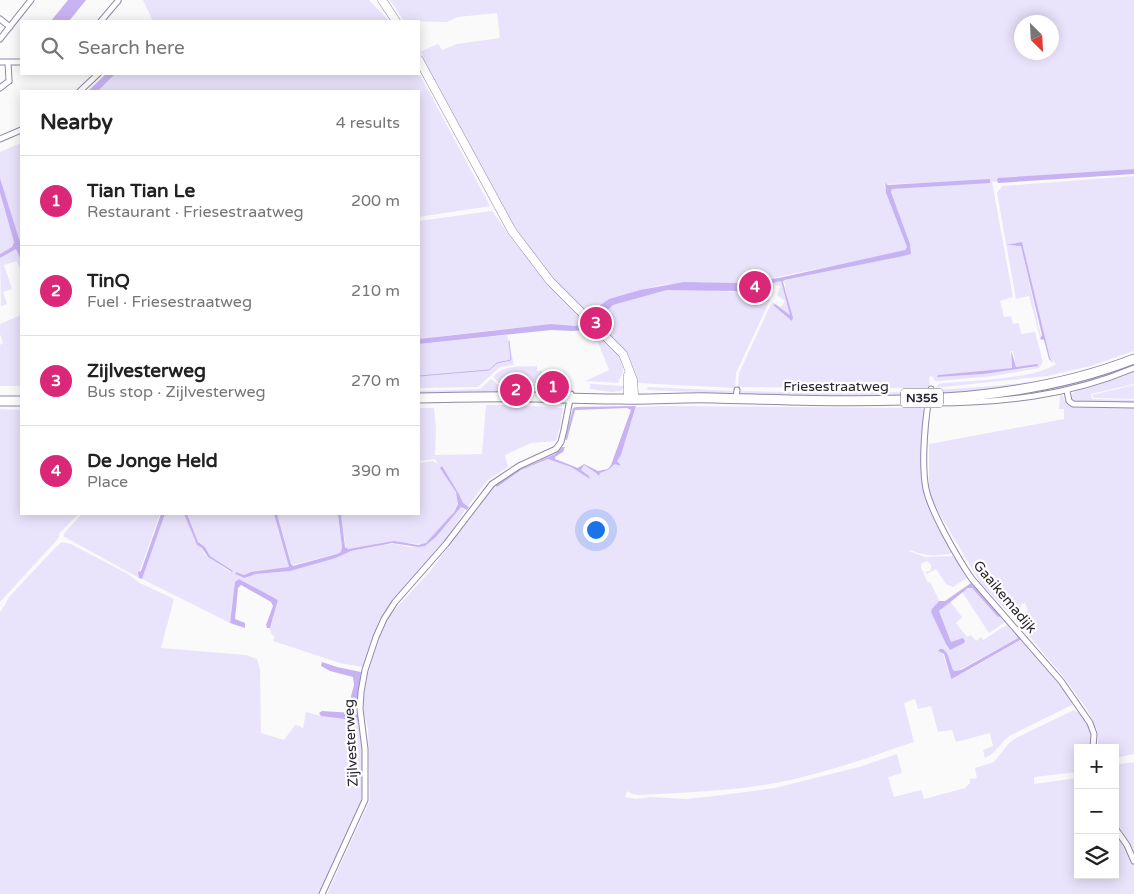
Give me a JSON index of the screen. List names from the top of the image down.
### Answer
{
  "streets": {
    "main road": ["Friesestraatweg", "N355"],
    "street": ["Gaaikemadijk", "Zijlvesterweg"]
  },
  "crossings": [
    ["Friesestraatweg", "Gaaikemadijk"],
    ["Friesestraatweg", "Zijlvesterweg"]
  ],
  "north": "bottom right",
  "page": {
    "search": "Search here",
    "heading": ["Nearby", "4 results"],
    "list": [
      {
        "mark": "1",
        "name": "Tian Tian Le",
        "note": "Restaurant · Friesestraatweg",
        "value": "200 m"
      },
      {
        "mark": "2",
        "name": "TinQ",
        "note": "Fuel · Friesestraatweg",
        "value": "210 m"
      },
      {
        "mark": "3",
        "name": "Zijlvesterweg",
        "note": "Bus stop · Zijlvesterweg",
        "value": "270 m"
      },
      {
        "mark": "4",
        "name": "De Jonge Held",
        "note": "Place",
        "value": "390 m"
      }
    ],
    "pins": [
      "4",
      "3",
      "1",
      "2"
    ],
    "map_buttons": ["+", "−"]
  }
}
